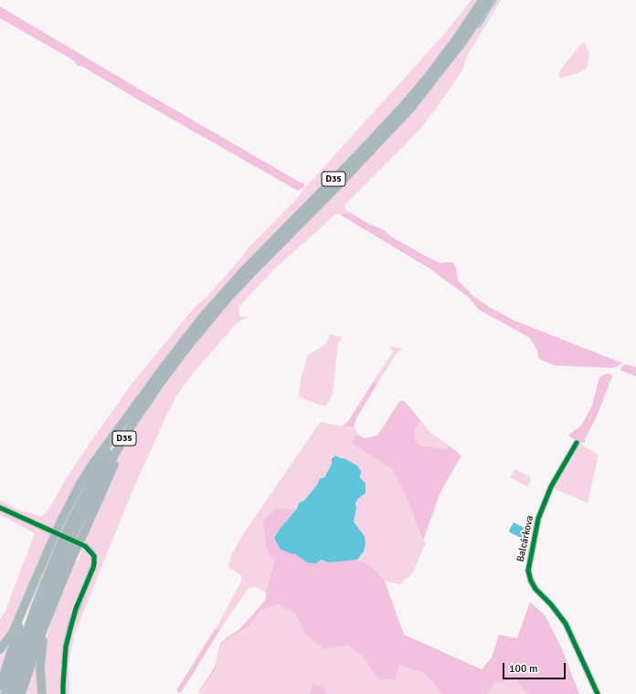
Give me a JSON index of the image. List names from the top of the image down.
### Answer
{
  "streets": {
    "highway": ["D35"],
    "street": ["Balcárkova"]
  },
  "scale_bar": "100 m"
}
